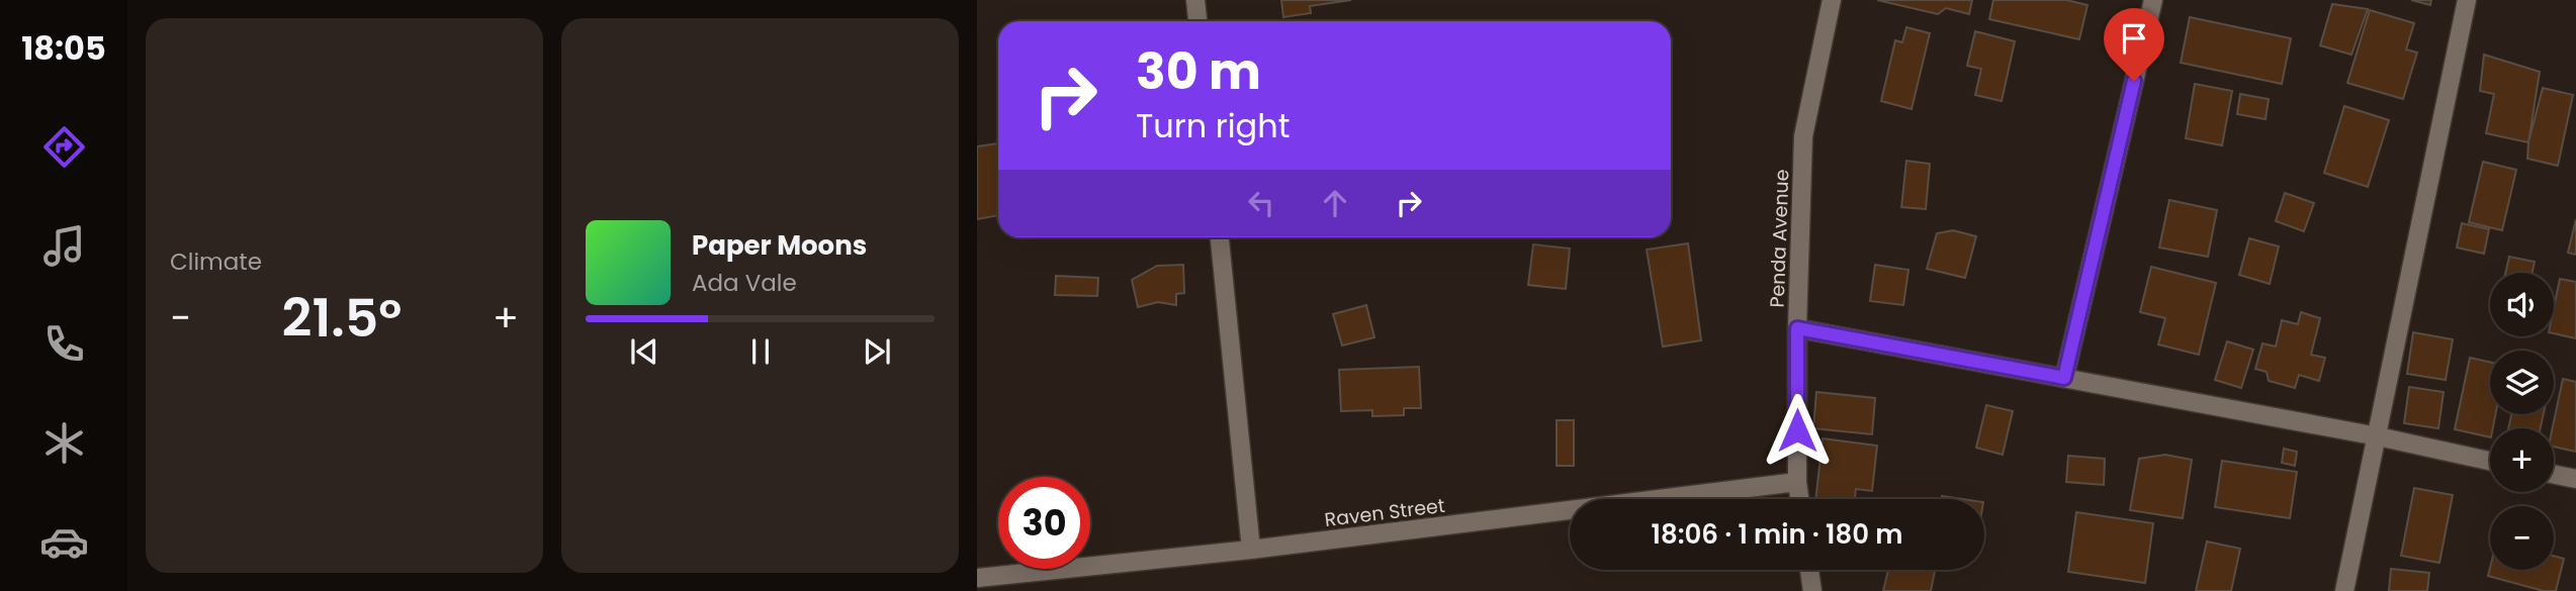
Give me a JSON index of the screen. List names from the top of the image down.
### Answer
{
  "streets": {
    "street": ["Penda Avenue", "Raven Street"]
  },
  "crossings": [
    ["Penda Avenue", "Raven Street"]
  ],
  "page": {
    "tabs": "18:05",
    "tile": "Climate",
    "turn": ["30 m", "Turn right"],
    "song": ["Paper Moons", "Ada Vale"],
    "map_buttons": ["+", "−"],
    "heat": ["−", "21.5°", "+"],
    "limit": "30",
    "trip": "18:06 · 1 min · 180 m"
  }
}
